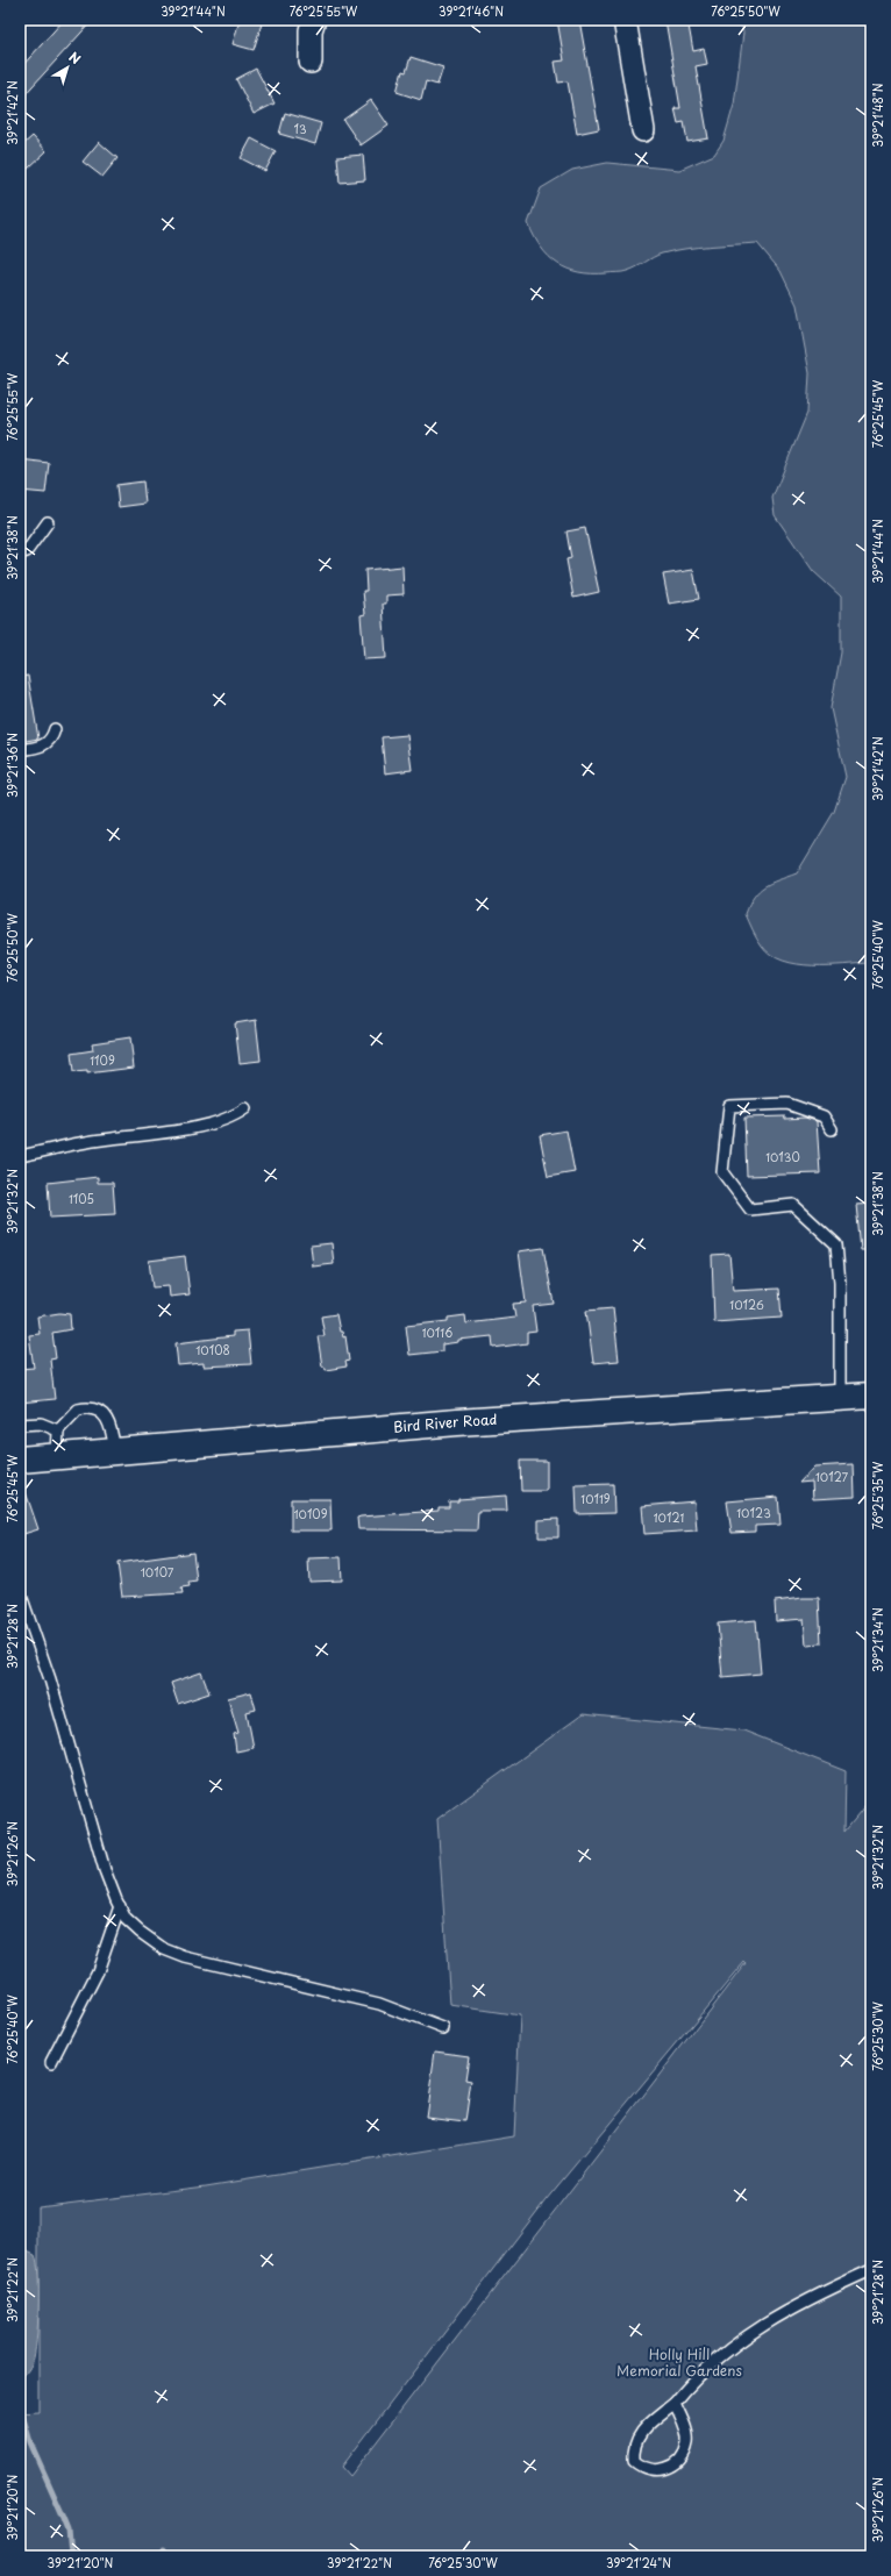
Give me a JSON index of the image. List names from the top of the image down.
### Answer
{
  "streets": {
    "street": ["Bird River Road"]
  },
  "parks": ["Holly Hill Memorial Gardens"],
  "house_numbers": [
    "13",
    "1109",
    "10130",
    "1105",
    "10126",
    "10116",
    "10108",
    "10127",
    "10119",
    "10123",
    "10109",
    "10121",
    "10107"
  ],
  "north": "top right",
  "coordinates": [
    "39°21'44\"N",
    "76°25'55\"W",
    "39°21'46\"N",
    "76°25'50\"W",
    "39°21'42\"N",
    "39°21'48\"N",
    "76°25'45\"W",
    "39°21'38\"N",
    "39°21'36\"N",
    "76°25'40\"W",
    "39°21'32\"N",
    "76°25'35\"W",
    "39°21'28\"N",
    "39°21'34\"N",
    "39°21'26\"N",
    "76°25'30\"W",
    "39°21'22\"N",
    "39°21'20\"N",
    "39°21'24\"N"
  ]
}
